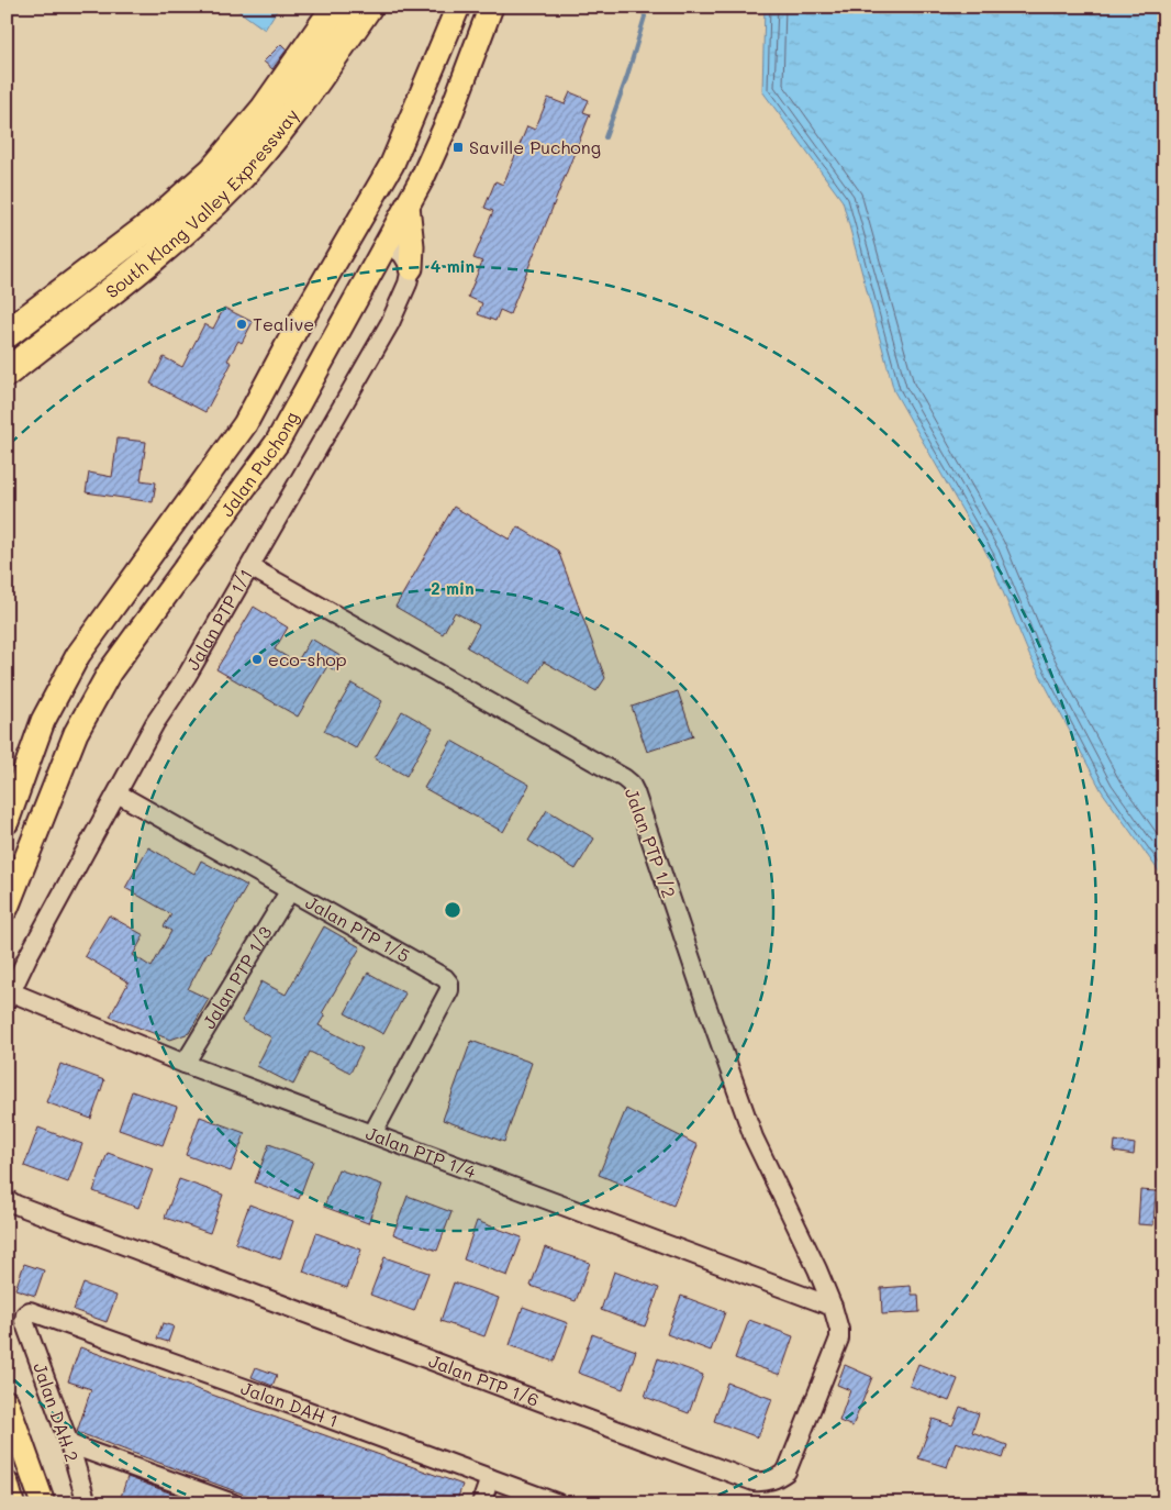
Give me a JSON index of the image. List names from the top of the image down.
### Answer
{
  "streets": {
    "highway": ["South Klang Valley Expressway"],
    "main road": ["Jalan Puchong"],
    "street": [
      "Jalan PTP 1/1",
      "Jalan PTP 1/2",
      "Jalan PTP 1/5",
      "Jalan PTP 1/3",
      "Jalan PTP 1/4",
      "Jalan PTP 1/6",
      "Jalan DAH 1",
      "Jalan DAH 2"
    ]
  },
  "crossings": [
    ["Jalan PTP 1/1", "Jalan PTP 1/2"],
    ["Jalan PTP 1/1", "Jalan PTP 1/5"],
    ["Jalan PTP 1/1", "Jalan PTP 1/4"],
    ["Jalan PTP 1/2", "Jalan PTP 1/4"],
    ["Jalan PTP 1/2", "Jalan PTP 1/6"],
    ["Jalan PTP 1/5", "Jalan PTP 1/3"],
    ["Jalan PTP 1/5", "Jalan PTP 1/4"],
    ["Jalan PTP 1/3", "Jalan PTP 1/4"],
    ["Jalan PTP 1/4", "Jalan PTP 1/6"],
    ["Jalan DAH 1", "Jalan DAH 2"]
  ],
  "places": {
    "transit": ["Saville Puchong"],
    "other": ["Tealive", "eco-shop"]
  },
  "rings": ["4 min", "2 min"]
}
